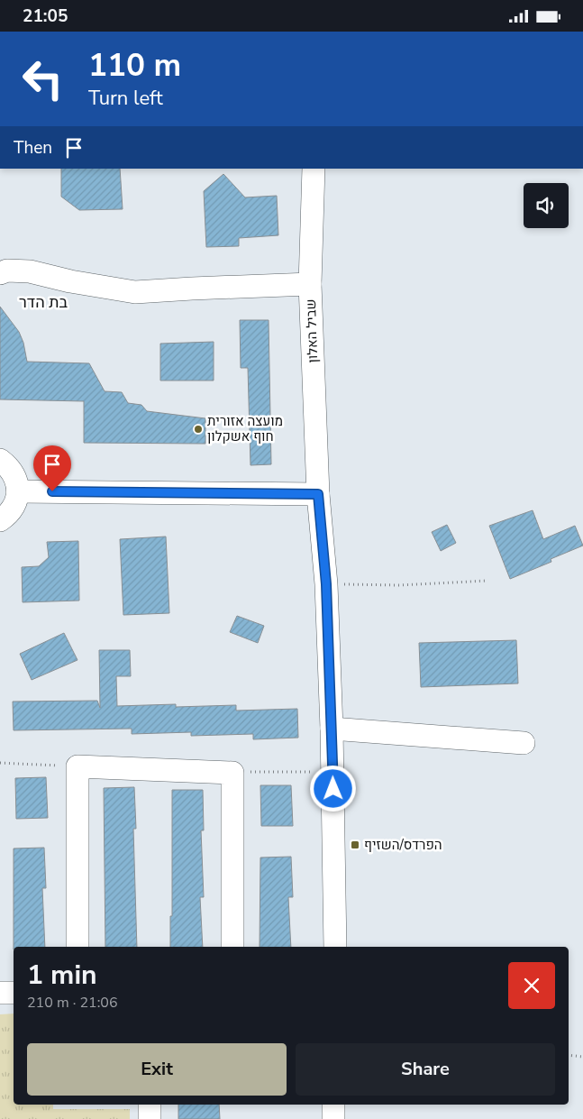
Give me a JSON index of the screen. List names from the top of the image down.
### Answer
{
  "streets": {
    "street": ["שביל האלון"]
  },
  "districts": ["בת הדר"],
  "places": {
    "other": ["מועצה אזורית חוף אשקלון"],
    "transit": ["הפרדס/השזיף"]
  },
  "page": {
    "status": "21:05",
    "turn": ["110 m", "Turn left"],
    "then": "Then",
    "heading": ["1 min", "210 m · 21:06"],
    "buttons": ["Exit", "Share"]
  }
}
